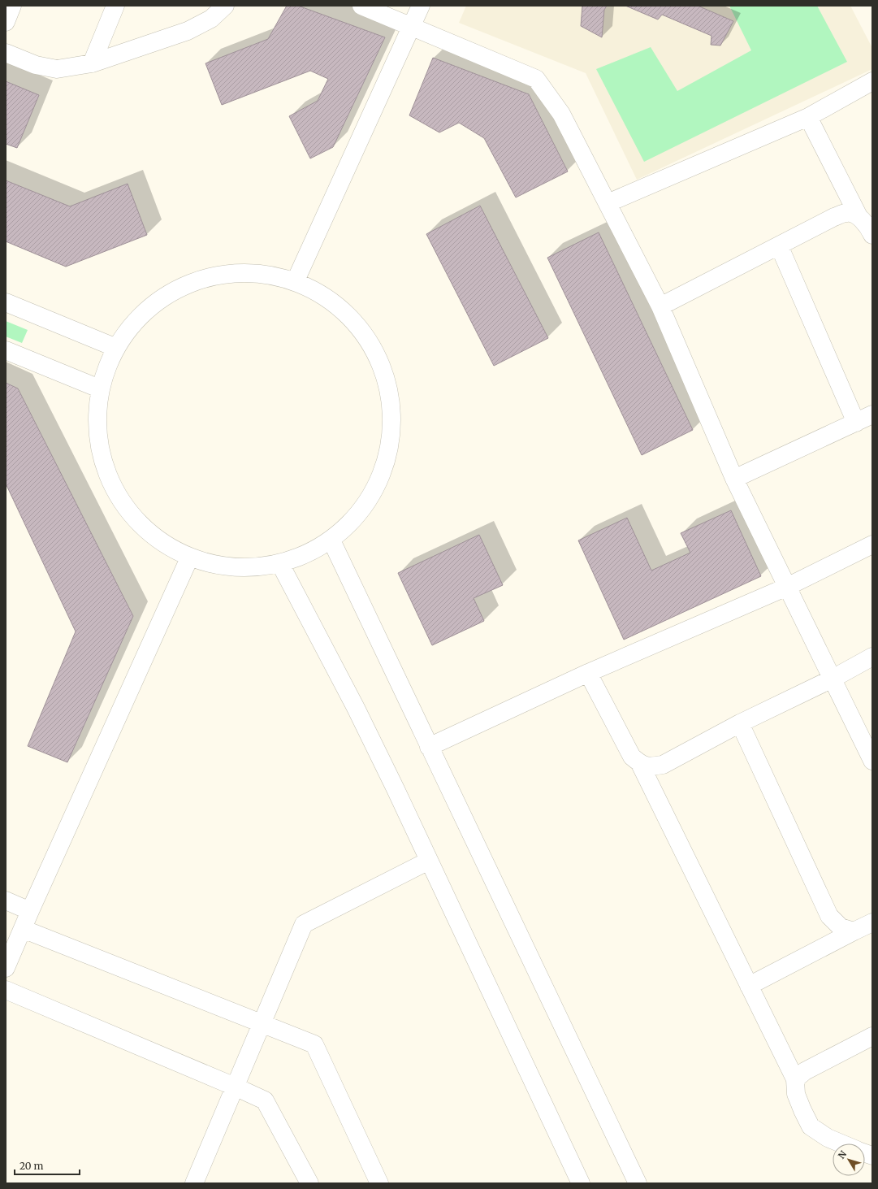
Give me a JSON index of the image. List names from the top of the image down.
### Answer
{
  "scale_bar": "20 m",
  "north": "top left"
}
